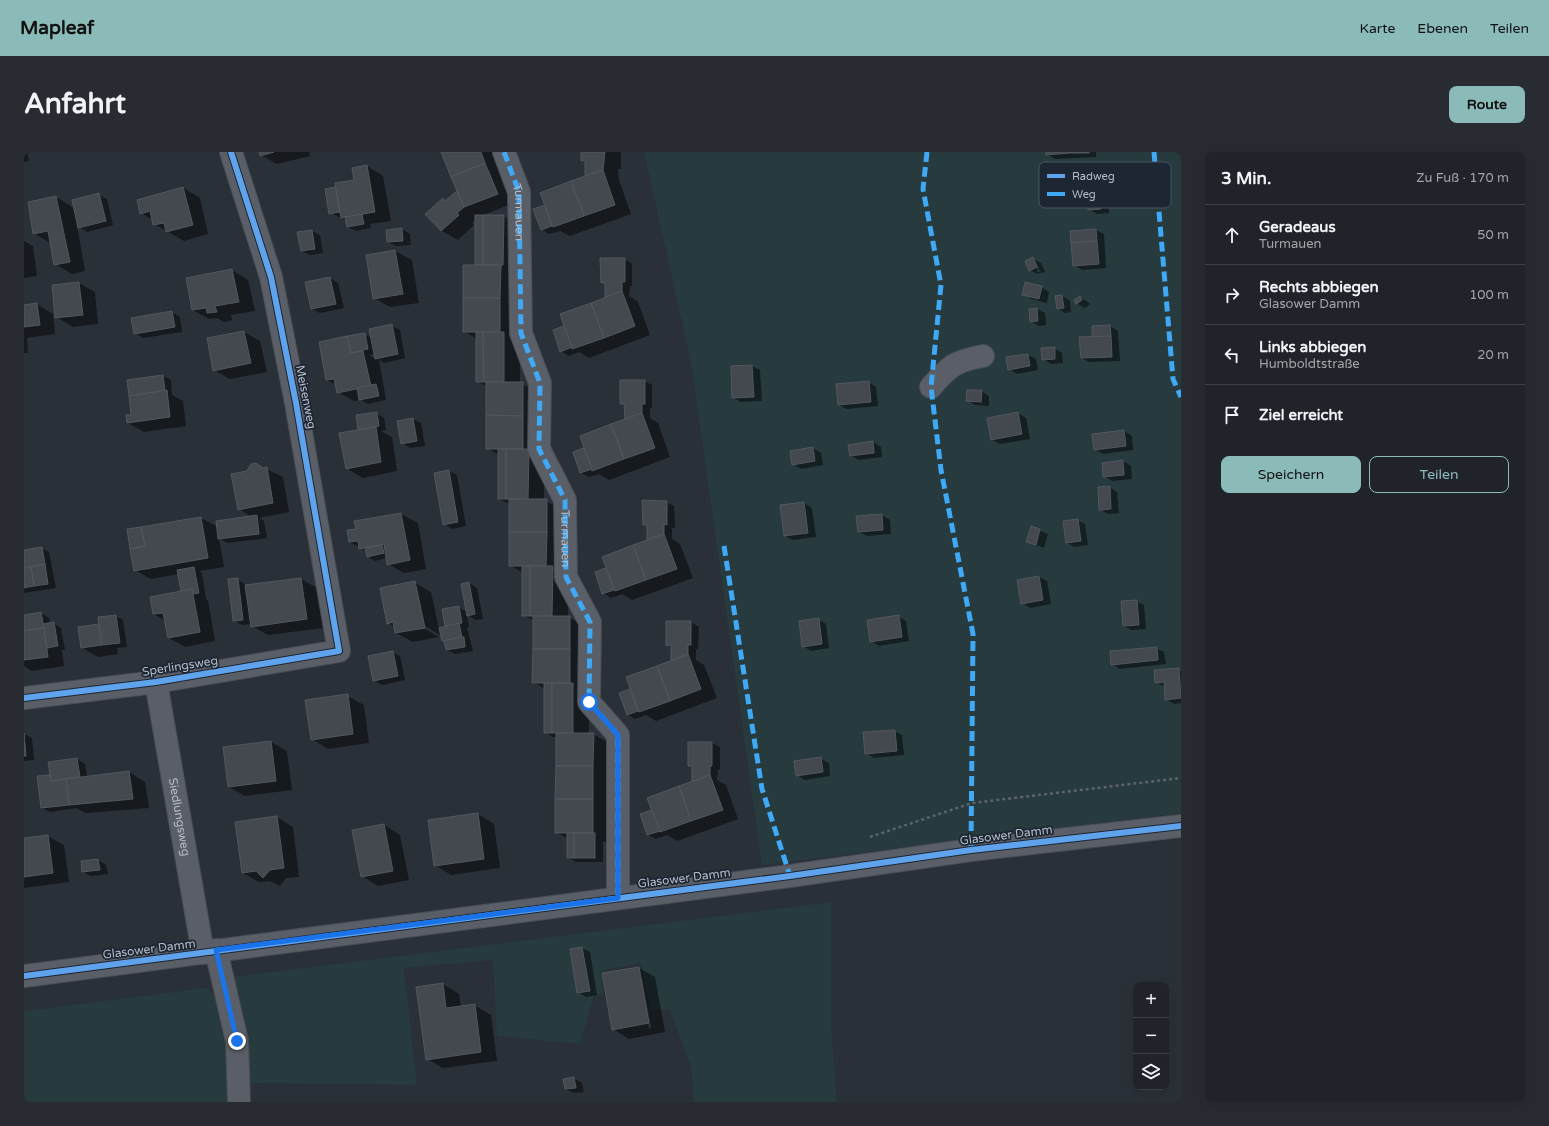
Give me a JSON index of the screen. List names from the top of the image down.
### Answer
{
  "streets": {
    "street": [
      "Turmauen",
      "Meisenweg",
      "Sperlingsweg",
      "Siedlungsweg",
      "Glasower Damm"
    ]
  },
  "crossings": [
    ["Turmauen", "Glasower Damm"],
    ["Meisenweg", "Sperlingsweg"],
    ["Sperlingsweg", "Siedlungsweg"],
    ["Siedlungsweg", "Glasower Damm"]
  ],
  "legend": ["Radweg", "Weg"],
  "page": {
    "header": "Mapleaf",
    "nav": ["Karte", "Ebenen", "Teilen"],
    "buttons": [
      "Route",
      ["Speichern", "Teilen"]
    ],
    "title": "Anfahrt",
    "heading": ["3 Min.", "Zu Fuß · 170 m"],
    "list": [
      ["Geradeaus", "Turmauen", "50 m"],
      ["Rechts abbiegen", "Glasower Damm", "100 m"],
      ["Links abbiegen", "Humboldtstraße", "20 m"],
      "Ziel erreicht"
    ],
    "map_buttons": ["+", "−"]
  }
}
